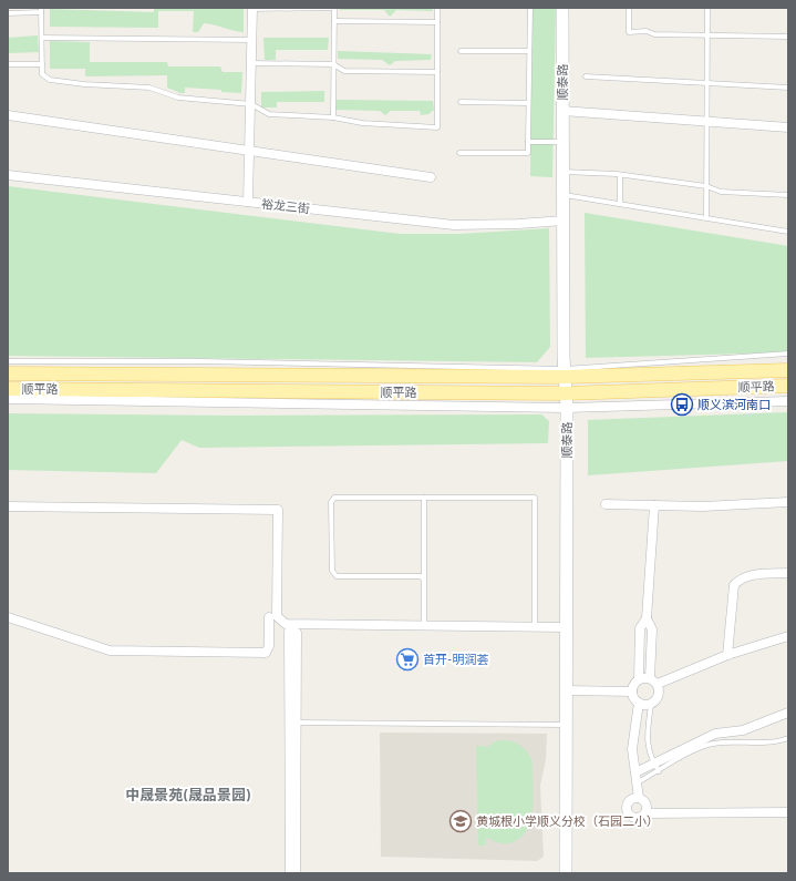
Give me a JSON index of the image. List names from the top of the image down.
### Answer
{
  "streets": {
    "main road": ["顺平路"],
    "street": ["顺泰路", "裕龙三街"]
  },
  "crossings": [
    ["顺泰路", "裕龙三街"],
    ["顺泰路", "顺平路"]
  ],
  "districts": ["中晟·景苑(晟品景园)"],
  "places": {
    "bus stop": ["顺义滨河南口"],
    "supermarket": ["首开-明润荟"],
    "school or university": ["黄城根小学顺义分校（石园二小）"]
  }
}
